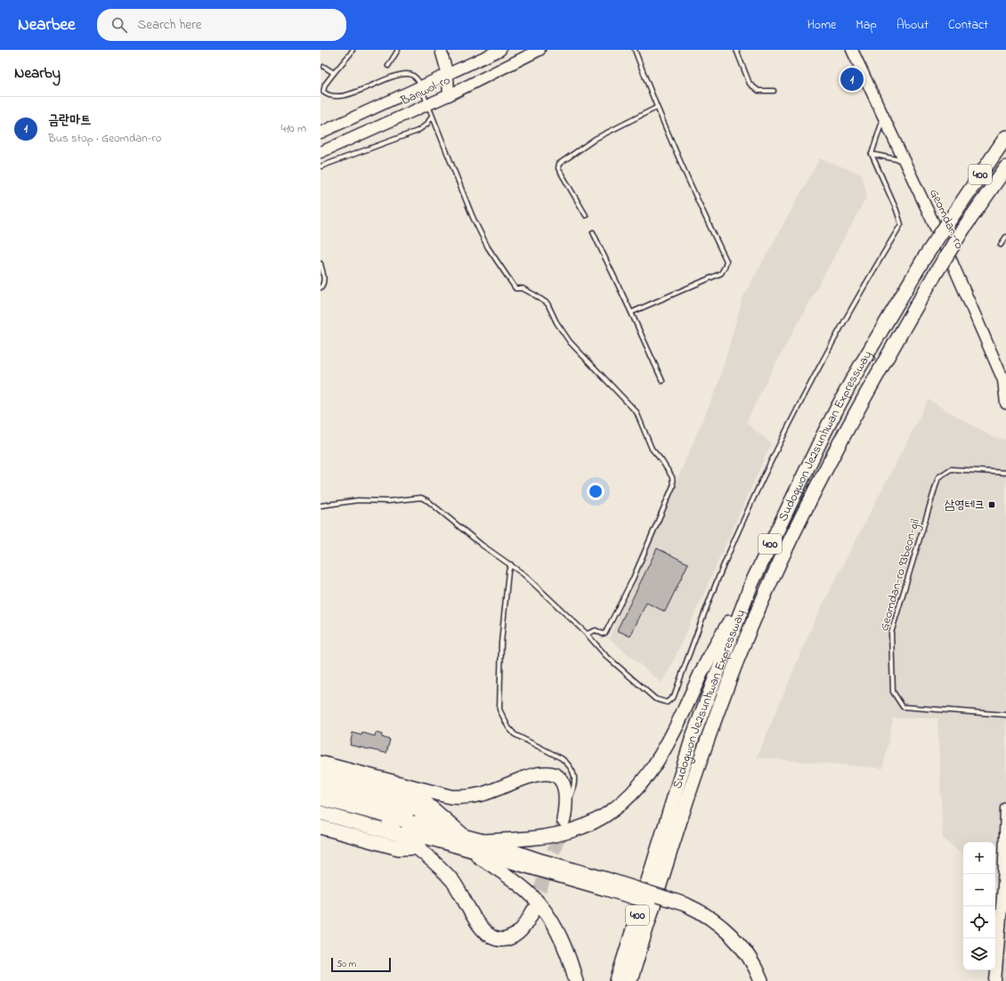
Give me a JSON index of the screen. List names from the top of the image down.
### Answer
{
  "streets": {
    "highway": ["400", "Sudogwon Je2sunhwan Expressway"],
    "main road": ["Banwol-ro", "Geomdan-ro"],
    "lane": ["Geomdan-ro 93beon-gil"]
  },
  "places": {
    "transit": ["삼영테크"]
  },
  "scale_bar": "50 m",
  "page": {
    "header": "Nearbee",
    "search": "Search here",
    "nav": [
      "Home",
      "Map",
      "About",
      "Contact"
    ],
    "heading": "Nearby",
    "pins": "1",
    "list": [
      {
        "mark": "1",
        "name": "금란마트",
        "note": "Bus stop · Geomdan-ro",
        "value": "410 m"
      }
    ],
    "map_buttons": ["+", "−"],
    "scale": "50 m"
  }
}
